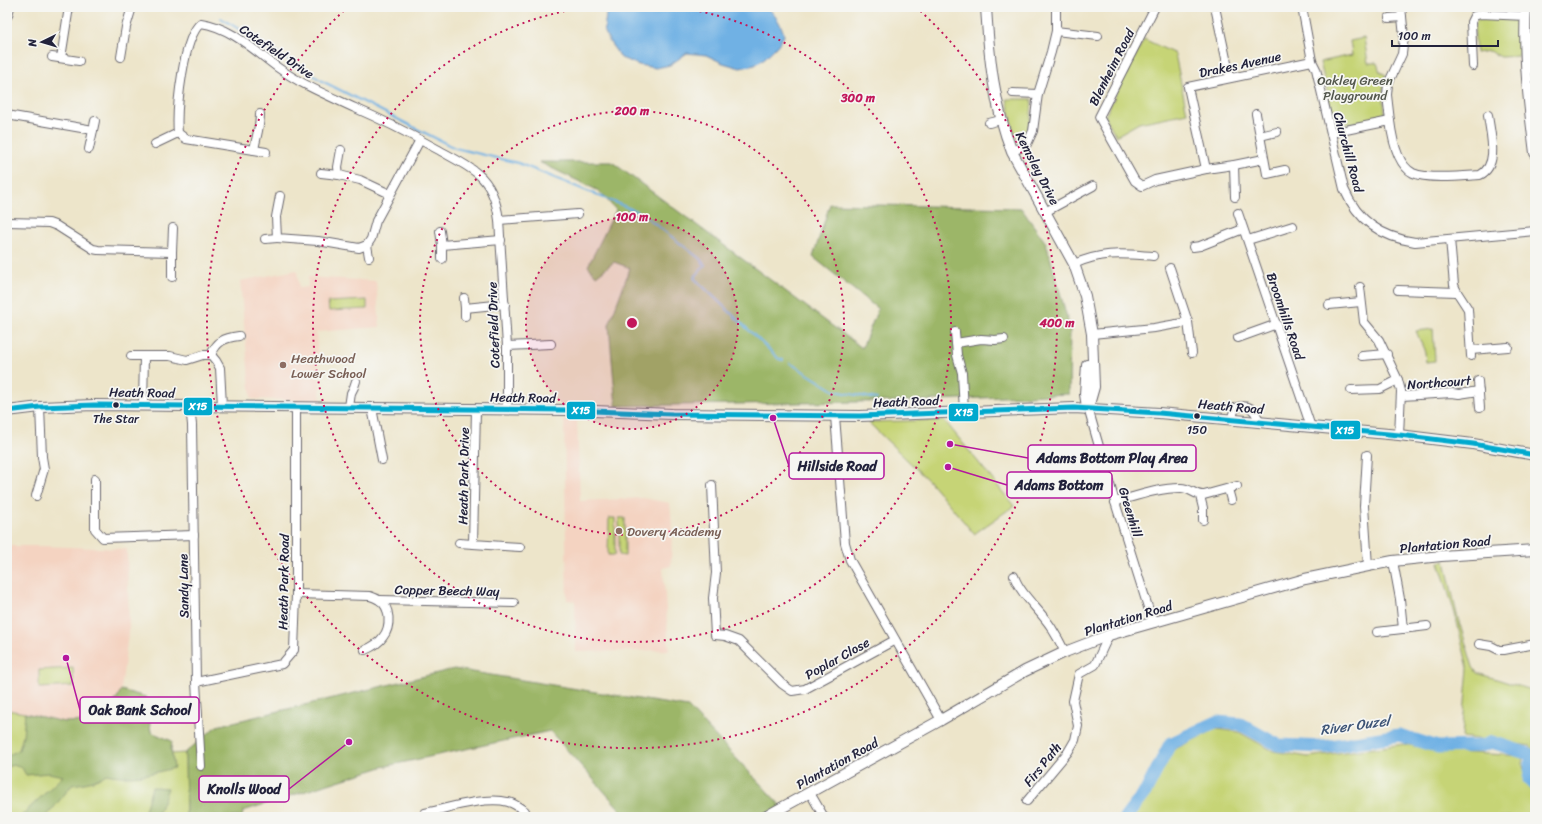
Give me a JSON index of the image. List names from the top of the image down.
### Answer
{
  "streets": {
    "street": [
      "Cotefield Drive",
      "Drakes Avenue",
      "Blenheim Road",
      "Churchill Road",
      "Kemsley Drive",
      "Broomhills Road",
      "Northcourt",
      "Heath Road",
      "Heath Park Drive",
      "Greenhill",
      "Plantation Road",
      "Heath Park Road",
      "Sandy Lane",
      "Copper Beech Way",
      "Poplar Close",
      "Firs Path"
    ]
  },
  "crossings": [
    ["Cotefield Drive", "Heath Road"],
    ["Drakes Avenue", "Blenheim Road"],
    ["Drakes Avenue", "Churchill Road"],
    ["Kemsley Drive", "Heath Road"],
    ["Kemsley Drive", "Greenhill"],
    ["Broomhills Road", "Heath Road"],
    ["Northcourt", "Heath Road"],
    ["Heath Road", "Heath Park Drive"],
    ["Heath Road", "Greenhill"],
    ["Heath Road", "Heath Park Road"],
    ["Heath Road", "Sandy Lane"],
    ["Greenhill", "Plantation Road"],
    ["Plantation Road", "Firs Path"],
    ["Heath Park Road", "Sandy Lane"],
    ["Heath Park Road", "Copper Beech Way"]
  ],
  "water": ["River Ouzel"],
  "parks": ["Oakley Green Playground"],
  "places": [
    "Heathwood Lower School",
    "The Star",
    "150",
    "Hillside Road",
    "Adams Bottom Play Area",
    "Adams Bottom",
    "Dovery Academy",
    "Oak Bank School",
    "Knolls Wood"
  ],
  "lines": ["transit line X15"],
  "scale_bar": "100 m",
  "north": "left",
  "rings": [
    "300 m",
    "200 m",
    "100 m",
    "400 m"
  ]
}
